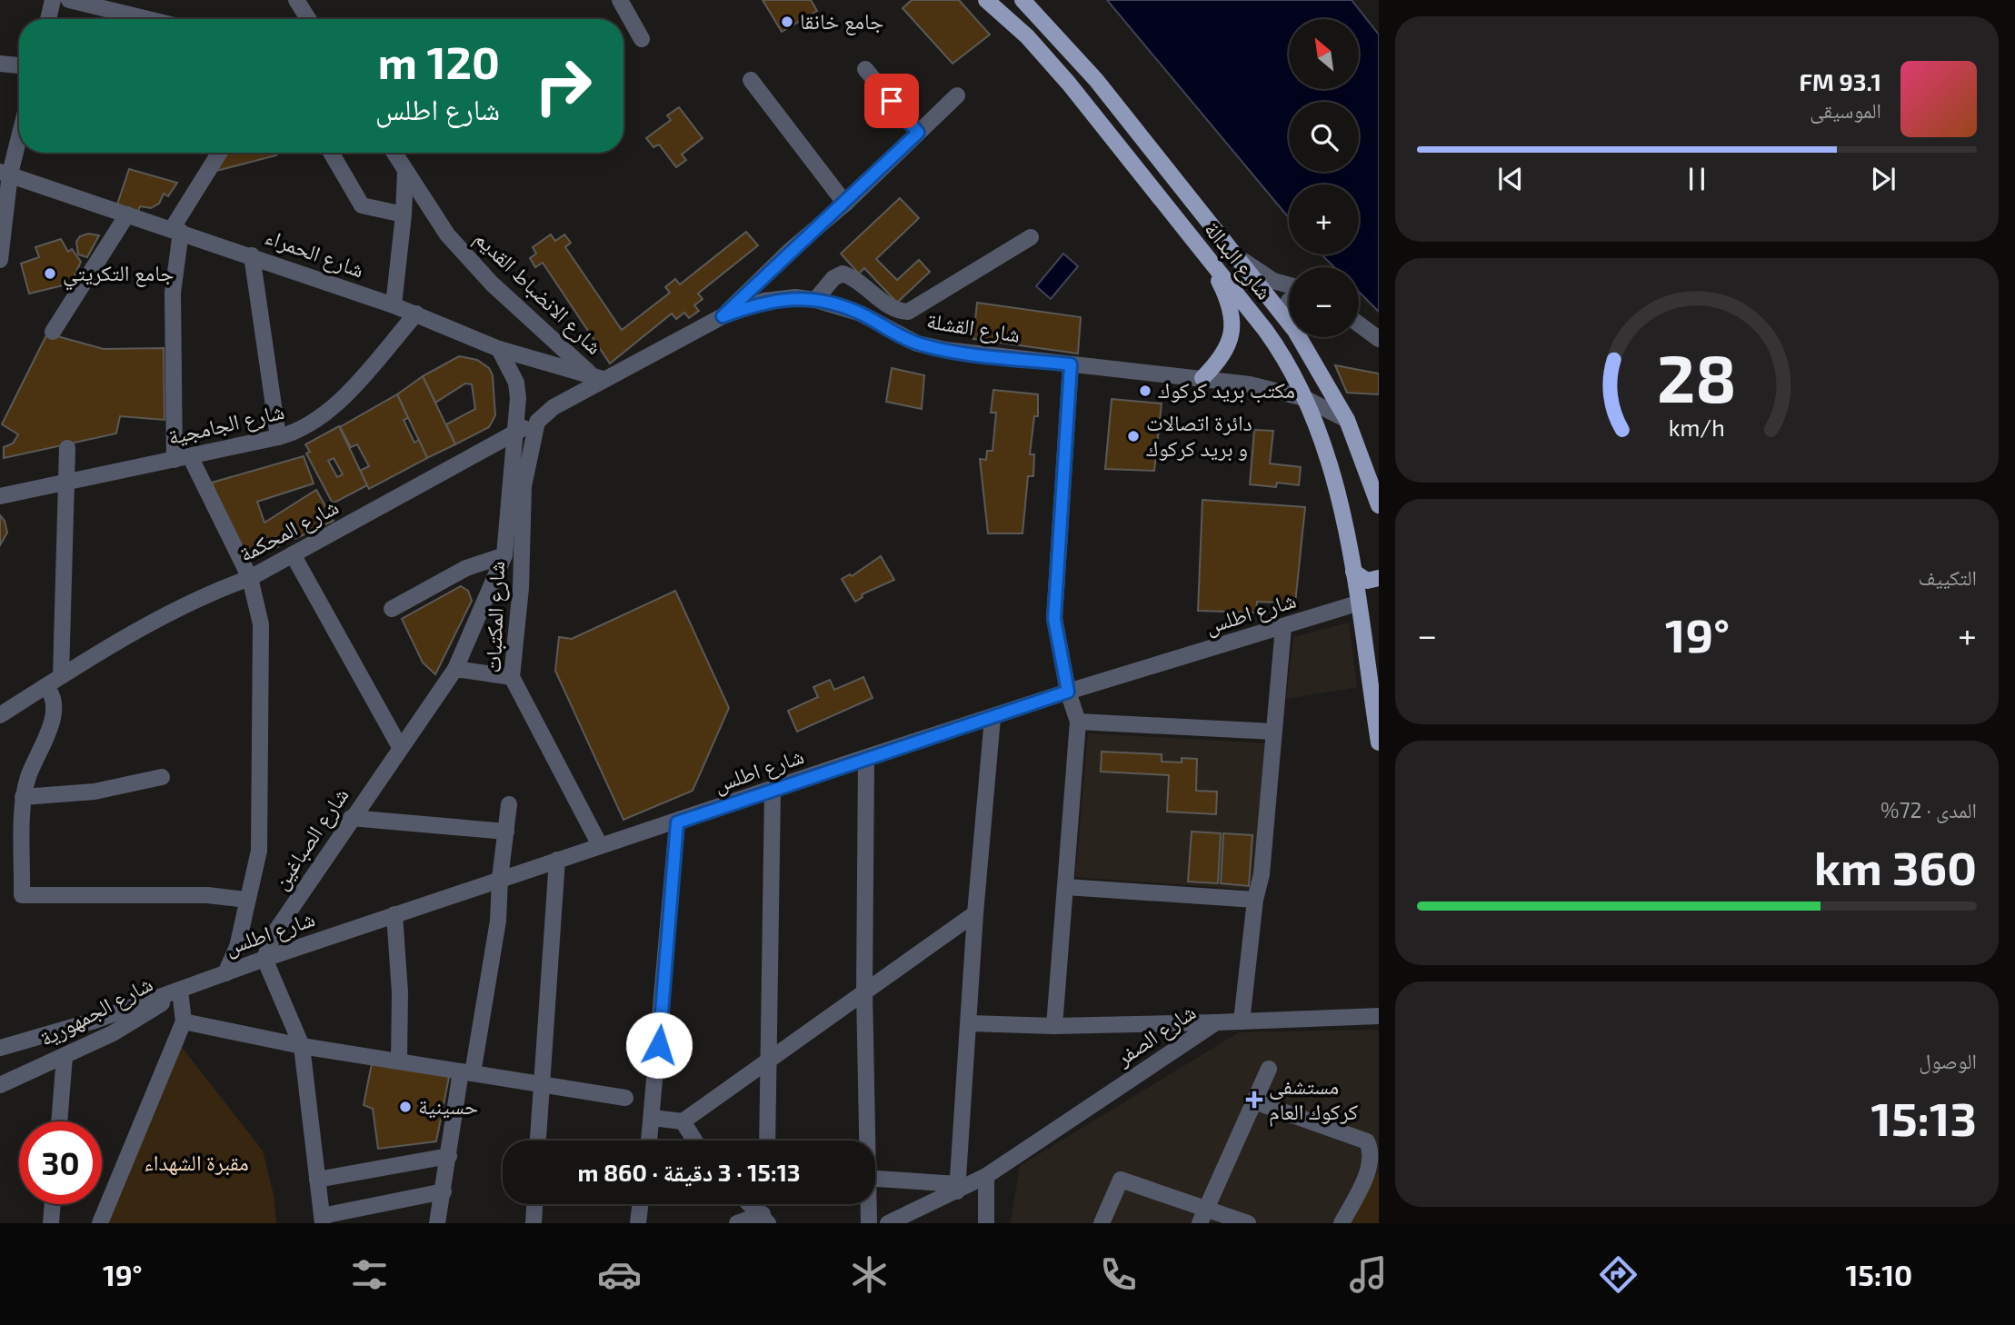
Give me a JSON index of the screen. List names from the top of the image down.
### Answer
{
  "streets": {
    "main road": ["شارع البدالة"],
    "street": [
      "شارع الحمراء",
      "شارع الانضباط القديم",
      "شارع القشلة",
      "شارع الجامجية",
      "شارع المحكمة",
      "شارع اطلس",
      "شارع المكتبات",
      "شارع الصباغين",
      "شارع الجمهورية",
      "شارع الصفر"
    ]
  },
  "crossings": [
    ["شارع الحمراء", "شارع الانضباط القديم"],
    ["شارع الحمراء", "شارع القشلة"],
    ["شارع الحمراء", "شارع الجامجية"],
    ["شارع الحمراء", "شارع المكتبات"],
    ["شارع البدالة", "شارع القشلة"],
    ["شارع البدالة", "شارع اطلس"],
    ["شارع الانضباط القديم", "شارع القشلة"],
    ["شارع القشلة", "شارع المحكمة"],
    ["شارع القشلة", "شارع المكتبات"],
    ["شارع المحكمة", "شارع المكتبات"],
    ["شارع اطلس", "شارع المكتبات"],
    ["شارع اطلس", "شارع الصباغين"],
    ["شارع اطلس", "شارع الجمهورية"],
    ["شارع المكتبات", "شارع الصباغين"]
  ],
  "parks": ["مقبرة الشهداء"],
  "places": {
    "other": [
      "جامع خانقا",
      "جامع التكريتي",
      "مكتب بريد كركوك",
      "دائرة اتصالات و بريد كركوك",
      "حسينية"
    ],
    "health": ["مستشفى كركوك العام"]
  },
  "north": "top left",
  "page": {
    "map_buttons": ["+", "−"],
    "turn": ["120 m", "شارع اطلس"],
    "song": ["93.1 FM", "الموسيقى"],
    "tile": [
      "التكييف",
      ["المدى · 72%", "360 km"],
      ["الوصول", "15:13"]
    ],
    "heat": ["−", "19°", "+"],
    "limit": "30",
    "trip": "15:13 · 3 دقيقة · 860 m",
    "tabs": ["15:10", "19°"],
    "gauge": ["28", "km/h"]
  }
}
